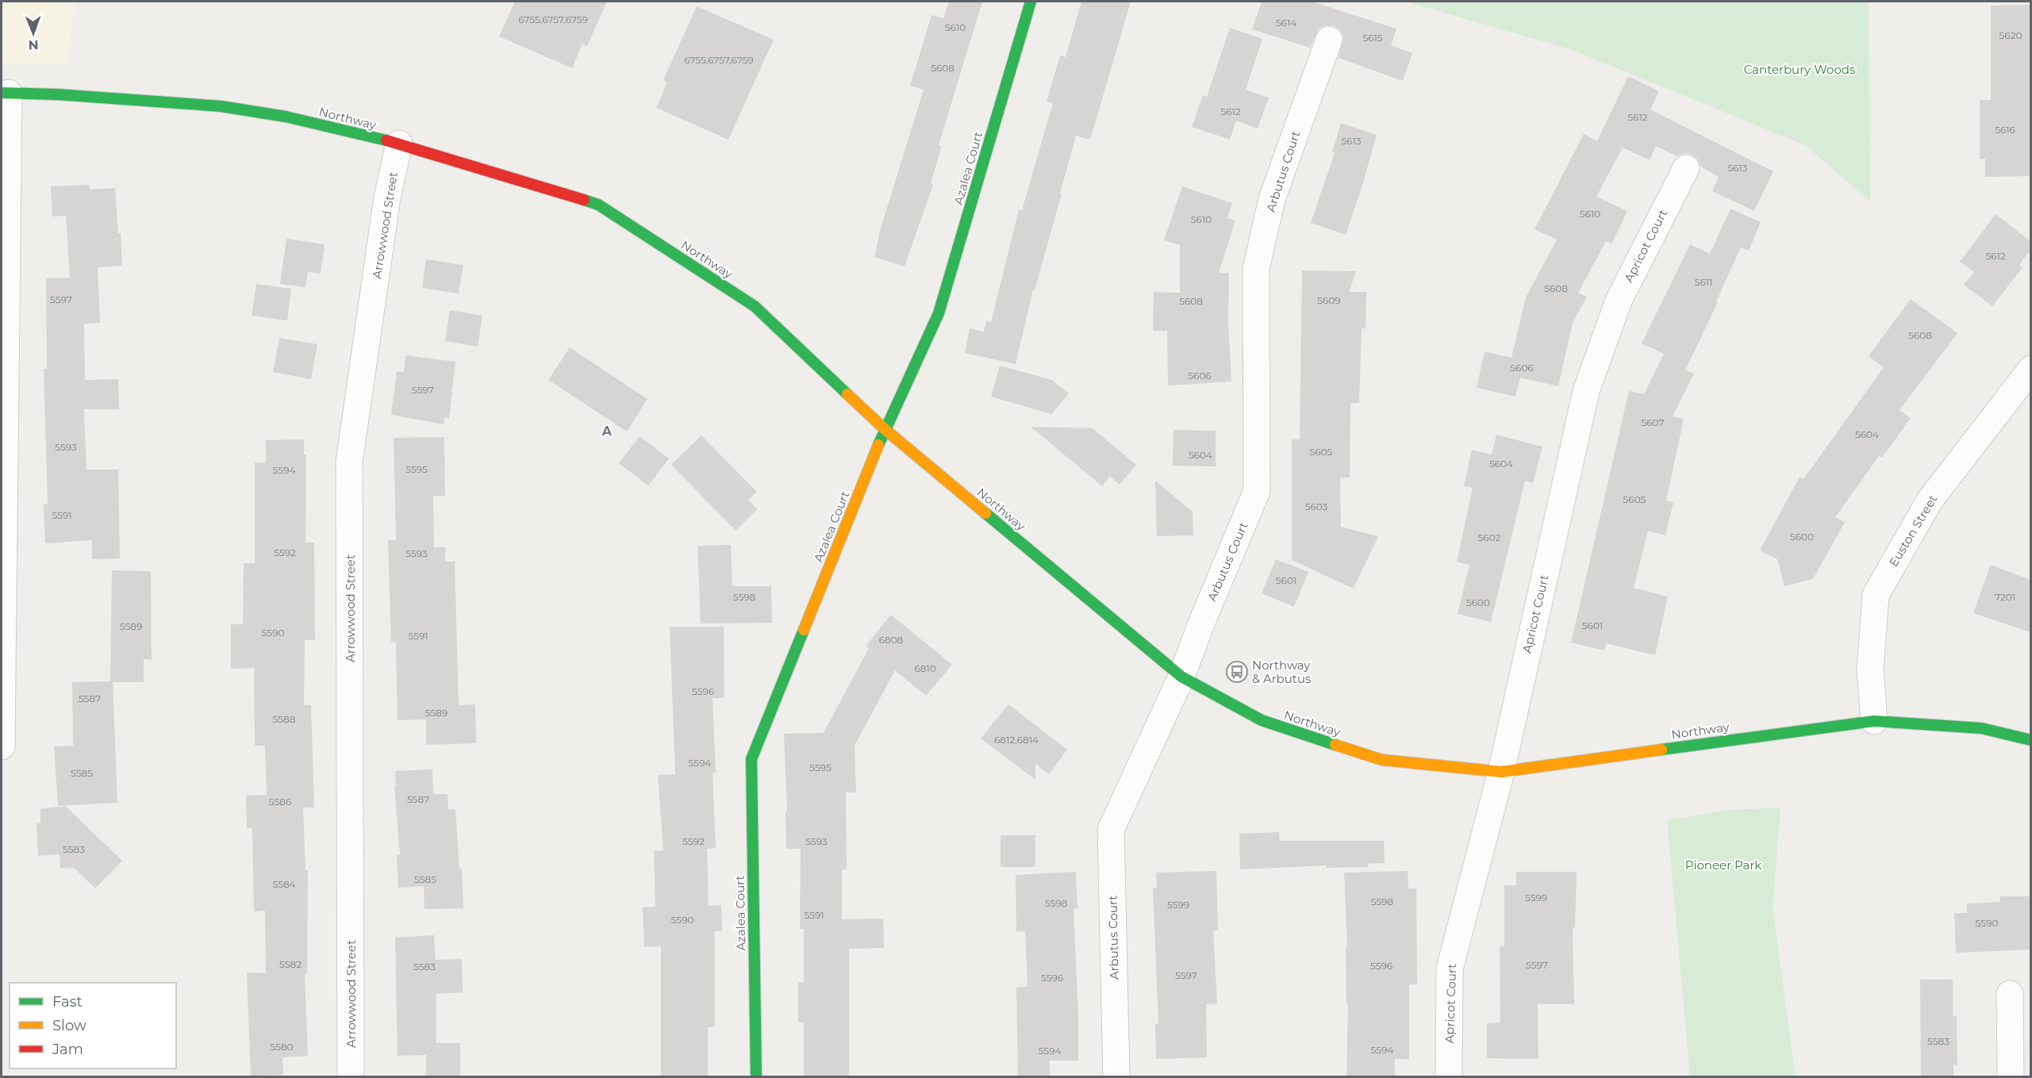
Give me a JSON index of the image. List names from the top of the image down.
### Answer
{
  "streets": {
    "street": [
      "Northway",
      "Azalea Court",
      "Arbutus Court",
      "Arrowwood Street",
      "Apricot Court",
      "Euston Street"
    ]
  },
  "crossings": [
    ["Northway", "Azalea Court"],
    ["Northway", "Arbutus Court"],
    ["Northway", "Arrowwood Street"],
    ["Northway", "Apricot Court"],
    ["Northway", "Euston Street"]
  ],
  "districts": ["A"],
  "parks": ["Canterbury Woods", "Pioneer Park"],
  "places": {
    "bus stop": ["Northway & Arbutus"]
  },
  "house_numbers": [
    "6755,6757,6759",
    "5614",
    "5610",
    "5620",
    "5615",
    "6755,6757,6759",
    "5608",
    "5612",
    "5612",
    "5616",
    "5613",
    "5613",
    "5610",
    "5610",
    "5612",
    "5611",
    "5608",
    "5597",
    "5609",
    "5608",
    "5608",
    "5606",
    "5606",
    "5597",
    "5607",
    "5604",
    "5593",
    "5605",
    "5604",
    "5604",
    "5595",
    "5594",
    "5605",
    "5603",
    "5591",
    "5600",
    "5602",
    "5592",
    "5593",
    "5601",
    "5598",
    "7201",
    "5600",
    "5601",
    "5589",
    "5590",
    "5591",
    "6808",
    "6810",
    "5596",
    "5587",
    "5589",
    "5588",
    "6812,6814",
    "5594",
    "5595",
    "5585",
    "5587",
    "5586",
    "5592",
    "5593",
    "5583",
    "5585",
    "5584",
    "5599",
    "5598",
    "5598",
    "5599",
    "5591",
    "5590",
    "5590",
    "5582",
    "5597",
    "5596",
    "5583",
    "5597",
    "5596",
    "5583",
    "5580",
    "5594",
    "5594"
  ],
  "legend": ["Fast", "Slow", "Jam"],
  "north": "bottom"
}
